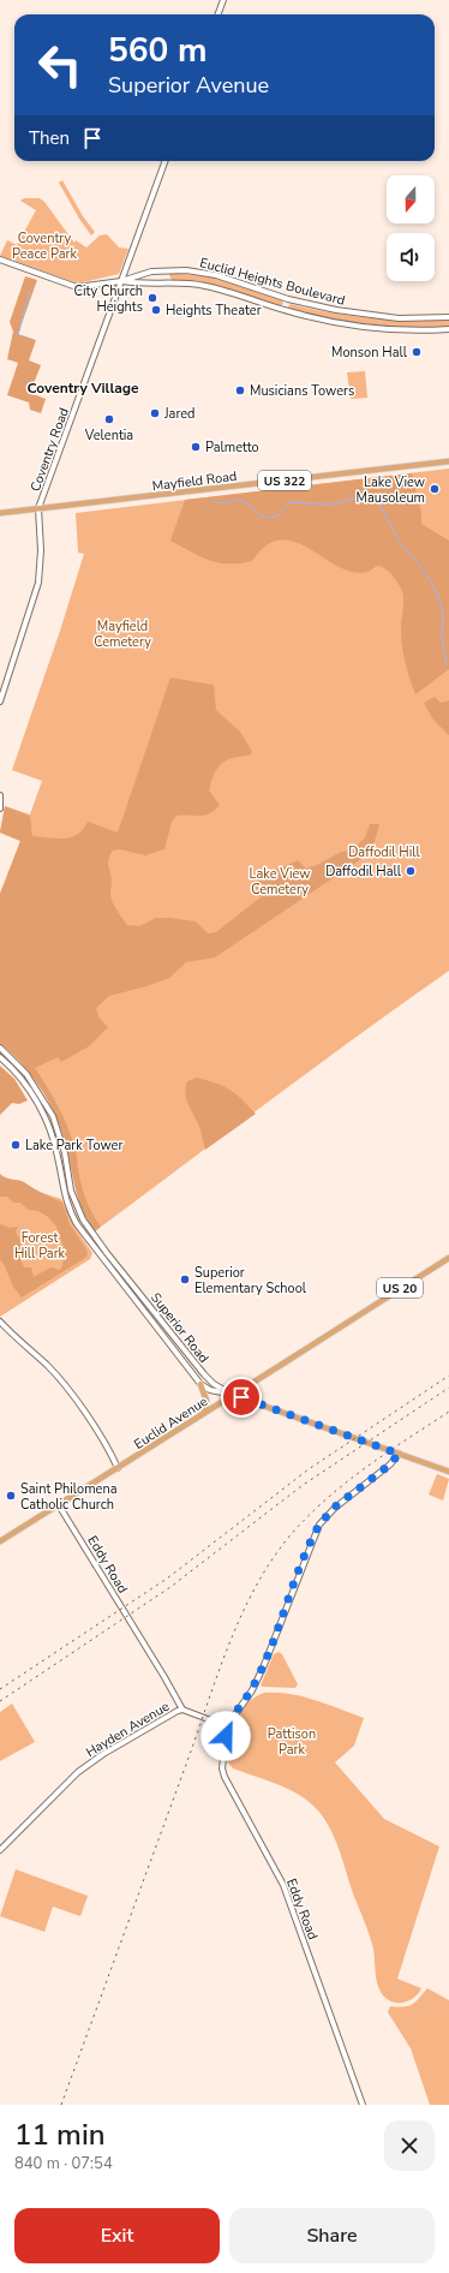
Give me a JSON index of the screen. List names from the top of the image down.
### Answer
{
  "streets": {
    "main road": [
      "Mayfield Road",
      "US 322",
      "US 20",
      "Euclid Avenue"
    ],
    "street": [
      "Euclid Heights Boulevard",
      "Coventry Road",
      "Superior Road",
      "Eddy Road",
      "Hayden Avenue"
    ]
  },
  "crossings": [
    ["Euclid Heights Boulevard", "Coventry Road"],
    ["Coventry Road", "Mayfield Road"],
    ["Superior Road", "Euclid Avenue"],
    ["Euclid Avenue", "Eddy Road"],
    ["Eddy Road", "Hayden Avenue"]
  ],
  "districts": ["Coventry Village"],
  "parks": [
    "Coventry Peace Park",
    "Mayfield Cemetery",
    "Daffodil Hill",
    "Lake View Cemetery",
    "Forest Hill Park",
    "Pattison Park"
  ],
  "places": [
    "City Church Heights",
    "Heights Theater",
    "Monson Hall",
    "Musicians Towers",
    "Jared",
    "Velentia",
    "Palmetto",
    "Lake View Mausoleum",
    "Daffodil Hall",
    "Lake Park Tower",
    "Superior Elementary School",
    "Saint Philomena Catholic Church"
  ],
  "north": "bottom",
  "page": {
    "turn": ["560 m", "Superior Avenue"],
    "then": "Then",
    "heading": ["11 min", "840 m · 07:54"],
    "buttons": ["Exit", "Share"]
  }
}
